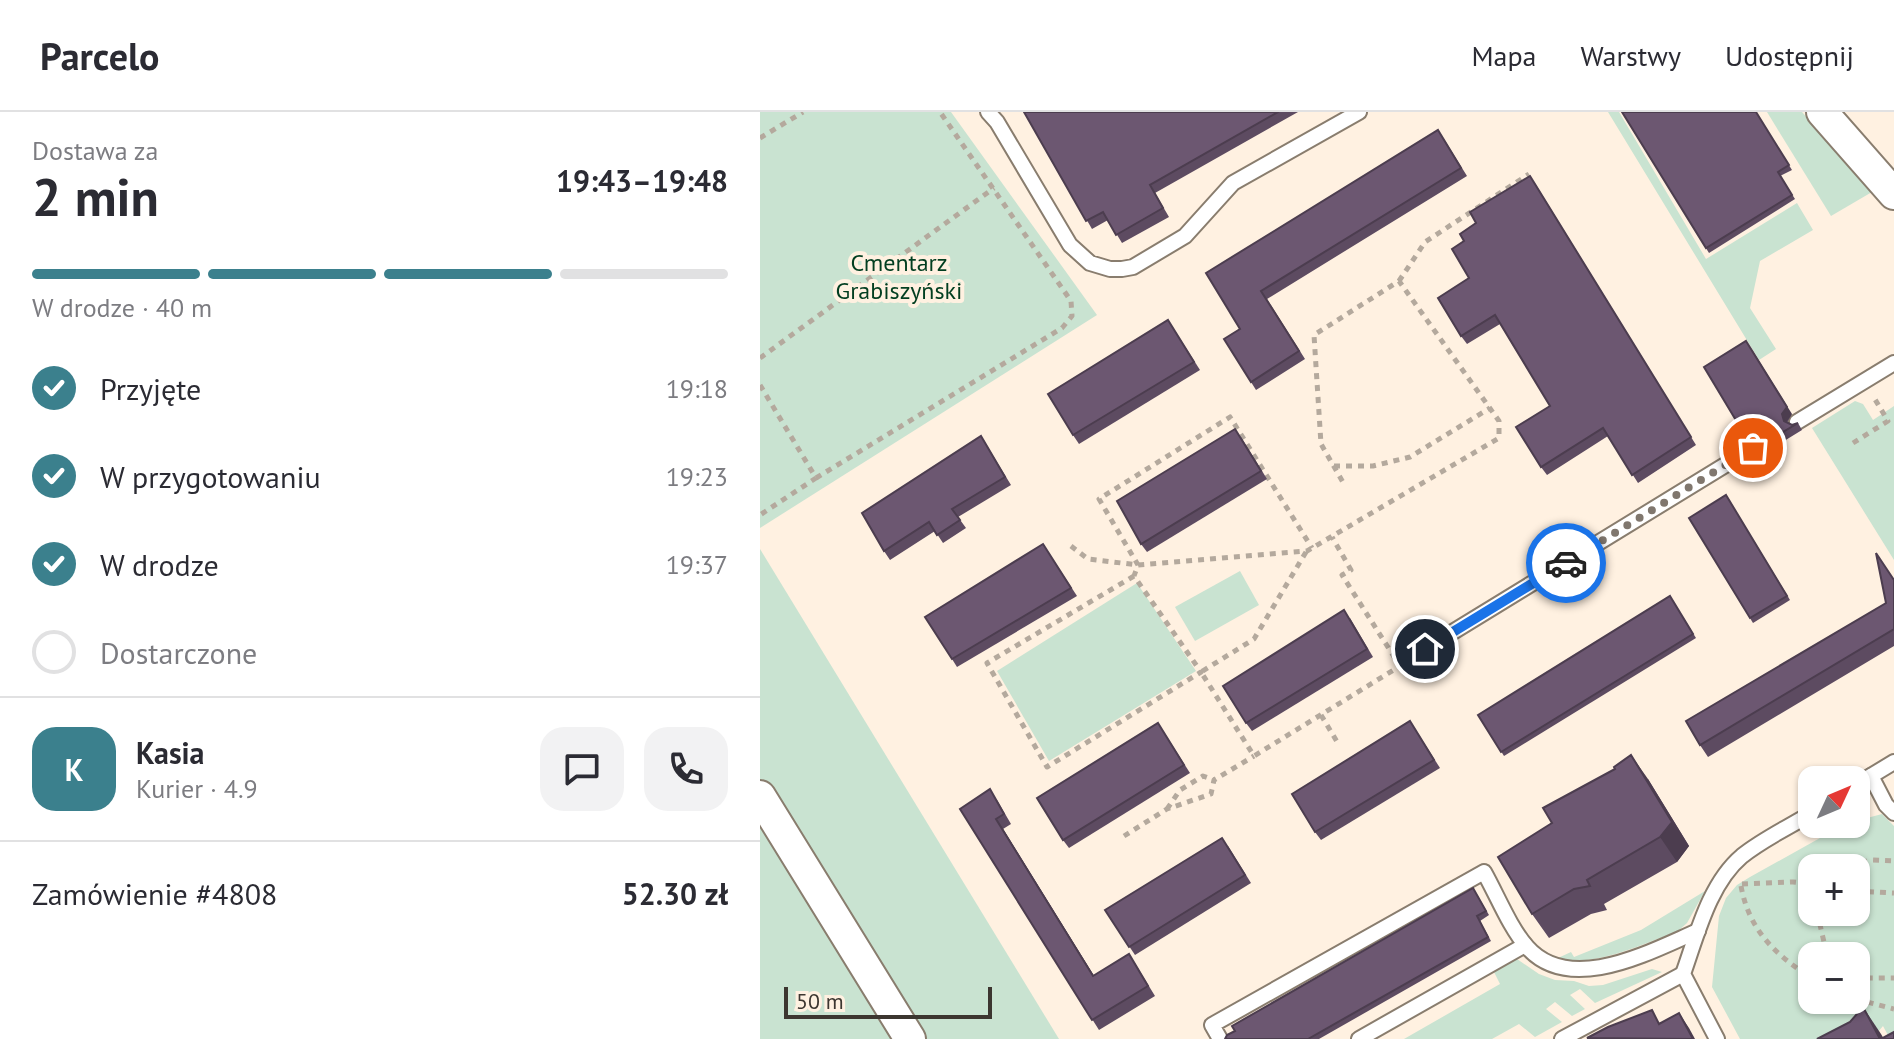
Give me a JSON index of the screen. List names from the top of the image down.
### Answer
{
  "parks": ["Cmentarz Grabiszyński"],
  "scale_bar": "50 m",
  "north": "top right",
  "page": {
    "header": "Parcelo",
    "nav": ["Mapa", "Warstwy", "Udostępnij"],
    "heading": ["2 min", "Dostawa za", "19:43–19:48"],
    "panel": [
      "Kasia",
      "Kurier · 4.9",
      "Zamówienie #4808",
      "52.30 zł"
    ],
    "bar": "W drodze · 40 m",
    "list": [
      ["Przyjęte", "19:18"],
      ["W przygotowaniu", "19:23"],
      ["W drodze", "19:37"],
      "Dostarczone"
    ],
    "round": "K",
    "map_buttons": ["+", "−"],
    "scale": "50 m"
  }
}
